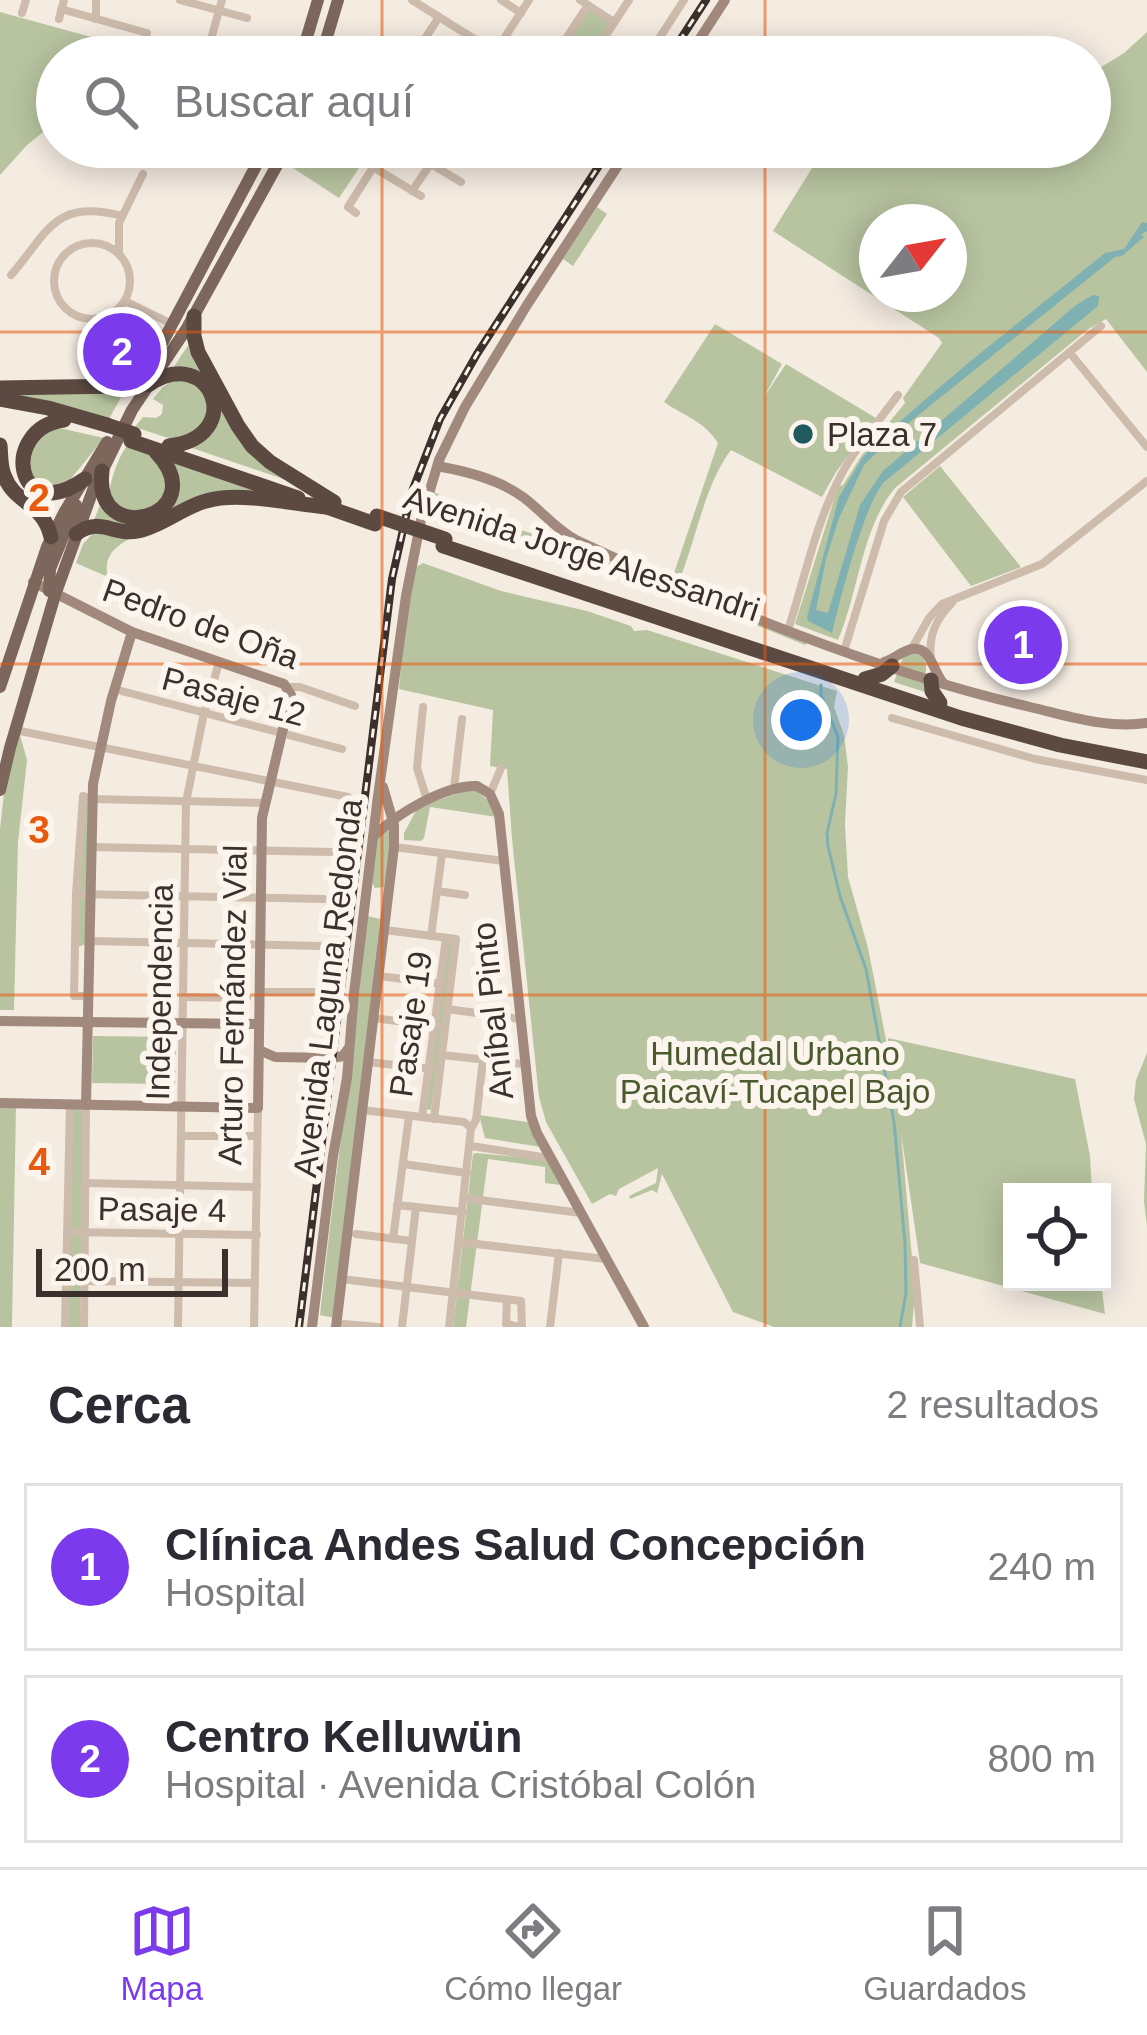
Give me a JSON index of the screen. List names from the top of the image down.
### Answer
{
  "streets": {
    "highway": ["Avenida Jorge Alessandri"],
    "street": [
      "Pedro de Oña",
      "Pasaje 12",
      "Avenida Laguna Redonda",
      "Independencia",
      "Arturo Fernández Vial",
      "Aníbal Pinto",
      "Pasaje 19",
      "Pasaje 4"
    ]
  },
  "crossings": [
    ["Pedro de Oña", "Independencia"],
    ["Pedro de Oña", "Arturo Fernández Vial"],
    ["Pasaje 12", "Independencia"],
    ["Pasaje 12", "Arturo Fernández Vial"],
    ["Independencia", "Pasaje 4"],
    ["Arturo Fernández Vial", "Pasaje 4"]
  ],
  "parks": ["Humedal Urbano Paicaví-Tucapel Bajo"],
  "places": ["Plaza 7"],
  "scale_bar": "200 m",
  "north": "top right",
  "page": {
    "search": "Buscar aquí",
    "pins": ["2", "1"],
    "scale": "200 m",
    "heading": ["Cerca", "2 resultados"],
    "list": [
      {
        "mark": "1",
        "name": "Clínica Andes Salud Concepción",
        "note": "Hospital",
        "value": "240 m"
      },
      {
        "mark": "2",
        "name": "Centro Kelluwün",
        "note": "Hospital · Avenida Cristóbal Colón",
        "value": "800 m"
      }
    ],
    "nav": ["Mapa", "Cómo llegar", "Guardados"]
  },
  "grid": {
    "rows": ["2", "3", "4"]
  }
}
